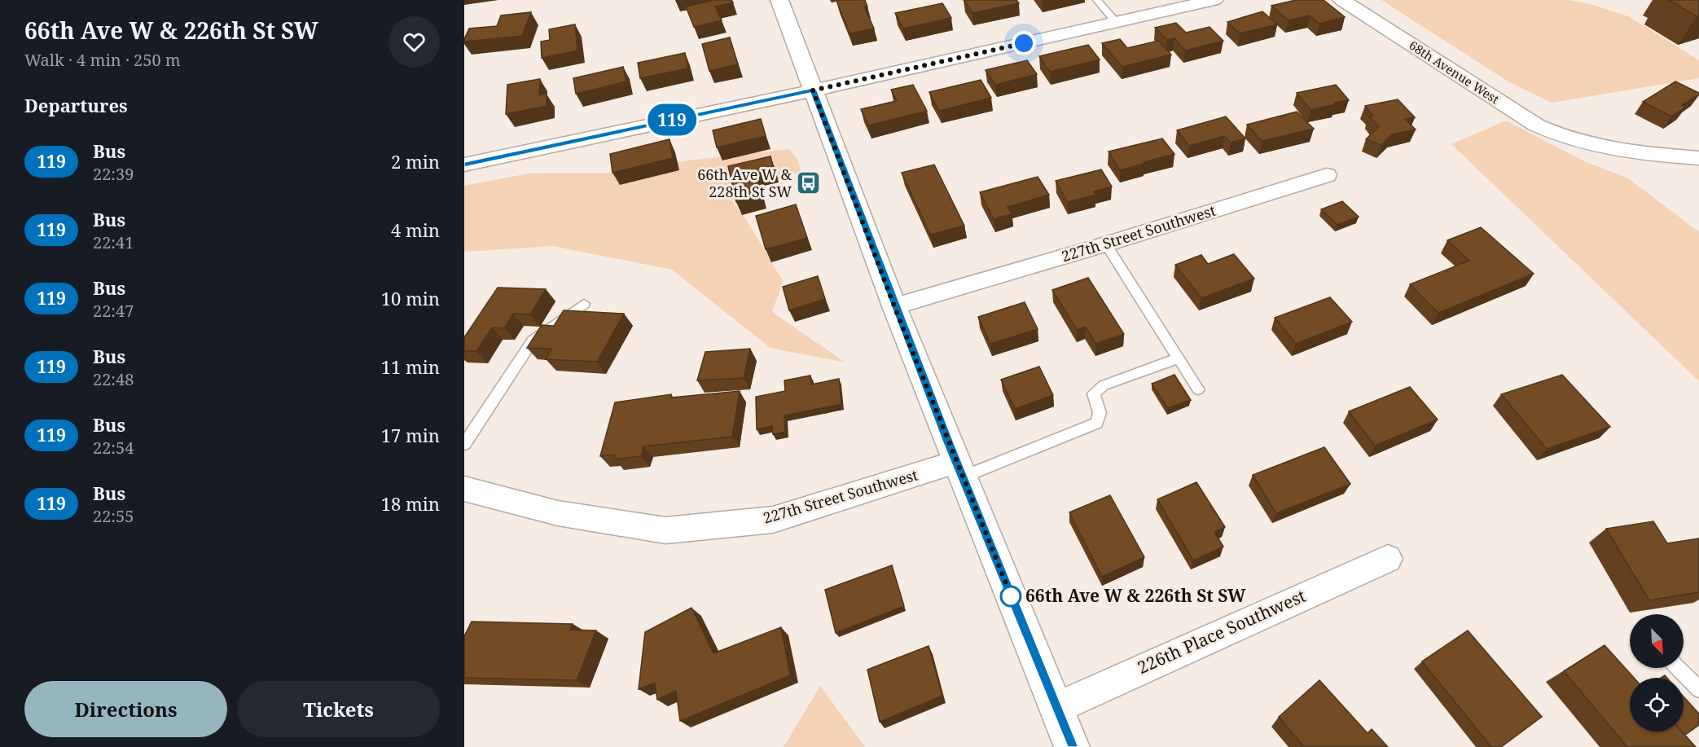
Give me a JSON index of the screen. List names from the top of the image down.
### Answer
{
  "streets": {
    "street": ["68th Avenue West", "227th Street Southwest", "226th Place Southwest"]
  },
  "places": {
    "bus stop": ["66th Ave W & 228th St SW"],
    "other": ["66th Ave W & 226th St SW"]
  },
  "lines": ["bus line 119"],
  "north": "bottom right",
  "page": {
    "heading": [
      ["66th Ave W & 226th St SW", "Walk · 4 min · 250 m"],
      "Departures"
    ],
    "on_map": "119",
    "list": [
      {
        "mark": "119",
        "name": "Bus",
        "note": "22:39",
        "value": "2 min"
      },
      {
        "mark": "119",
        "name": "Bus",
        "note": "22:41",
        "value": "4 min"
      },
      {
        "mark": "119",
        "name": "Bus",
        "note": "22:47",
        "value": "10 min"
      },
      {
        "mark": "119",
        "name": "Bus",
        "note": "22:48",
        "value": "11 min"
      },
      {
        "mark": "119",
        "name": "Bus",
        "note": "22:54",
        "value": "17 min"
      },
      {
        "mark": "119",
        "name": "Bus",
        "note": "22:55",
        "value": "18 min"
      }
    ],
    "buttons": ["Directions", "Tickets"]
  }
}
